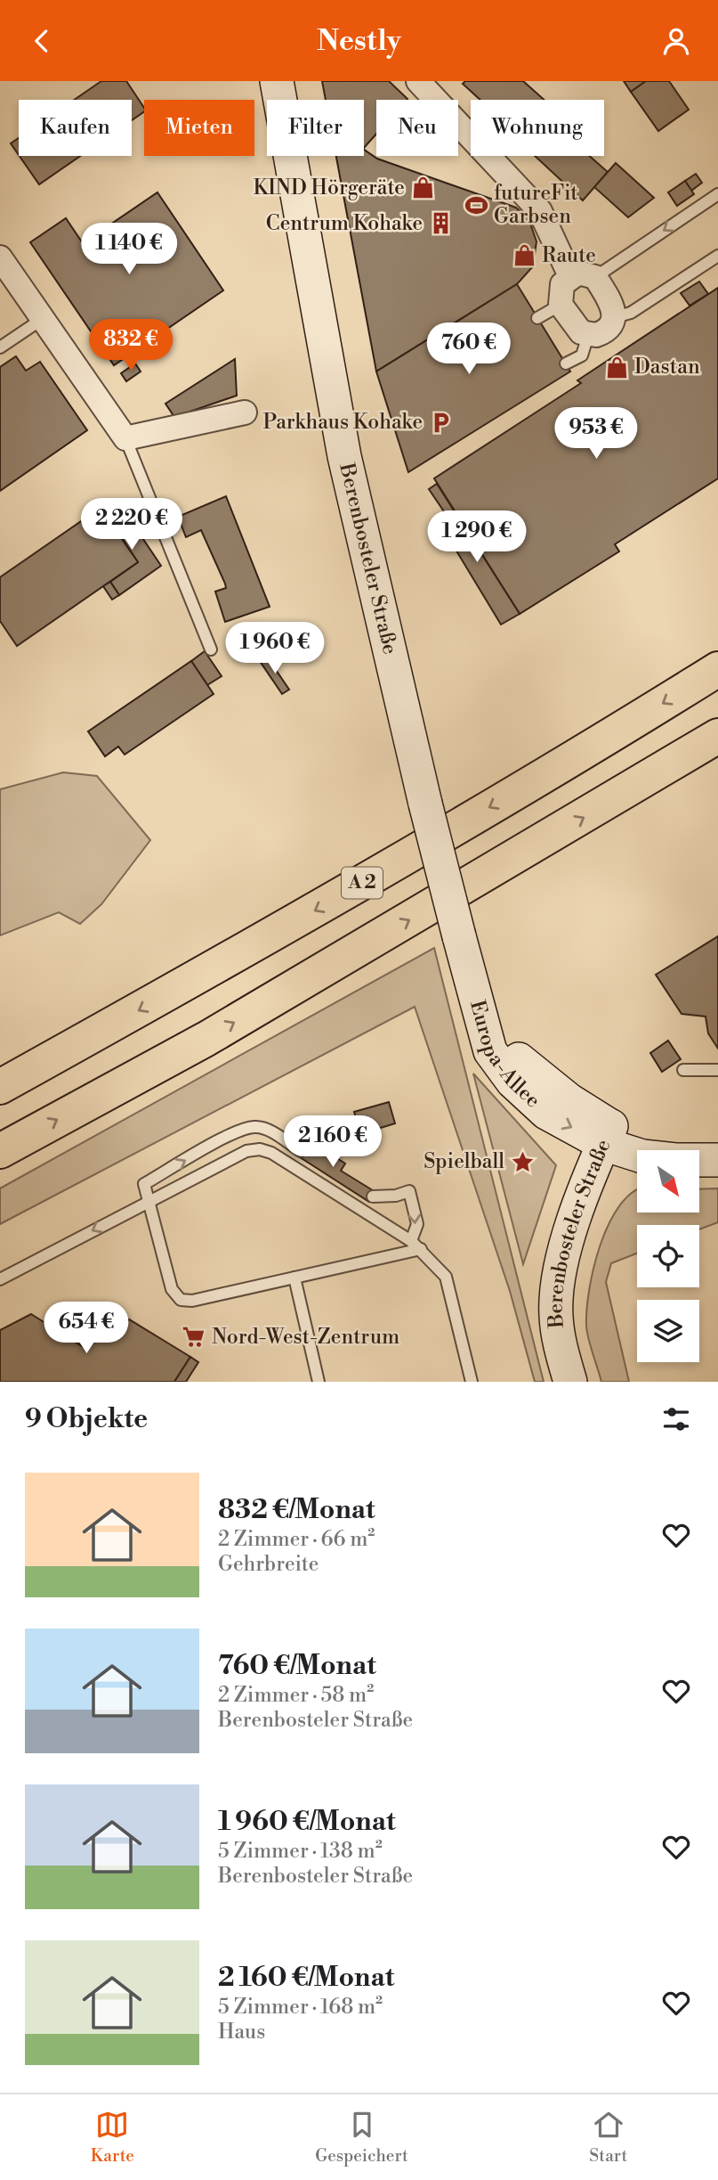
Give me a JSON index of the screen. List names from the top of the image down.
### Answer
{
  "streets": {
    "highway": ["A 2"],
    "street": ["Berenbosteler Straße", "Europa-Allee"]
  },
  "crossings": [
    ["Berenbosteler Straße", "Europa-Allee"]
  ],
  "places": {
    "shop": ["KIND Hörgeräte", "Raute", "Dastan"],
    "sports": ["futureFit Garbsen"],
    "building": ["Centrum Kohake"],
    "parking": ["Parkhaus Kohake"],
    "place": ["Spielball"],
    "supermarket": ["Nord-West-Zentrum"]
  },
  "north": "bottom right",
  "page": {
    "header": "Nestly",
    "chip": [
      "Kaufen",
      "Mieten",
      "Filter",
      "Neu",
      "Wohnung"
    ],
    "price": [
      "1 140 €",
      "832 €",
      "760 €",
      "953 €",
      "2 220 €",
      "1 290 €",
      "1 960 €",
      "2 160 €",
      "654 €"
    ],
    "heading": "9 Objekte",
    "list": [
      {
        "name": "832 €/Monat",
        "note": "2 Zimmer · 66 m² · Gehrbreite"
      },
      {
        "name": "760 €/Monat",
        "note": "2 Zimmer · 58 m² · Berenbosteler Straße"
      },
      {
        "name": "1 960 €/Monat",
        "note": "5 Zimmer · 138 m² · Berenbosteler Straße"
      },
      {
        "name": "2 160 €/Monat",
        "note": "5 Zimmer · 168 m² · Haus"
      }
    ],
    "tabs": ["Karte", "Gespeichert", "Start"]
  }
}
